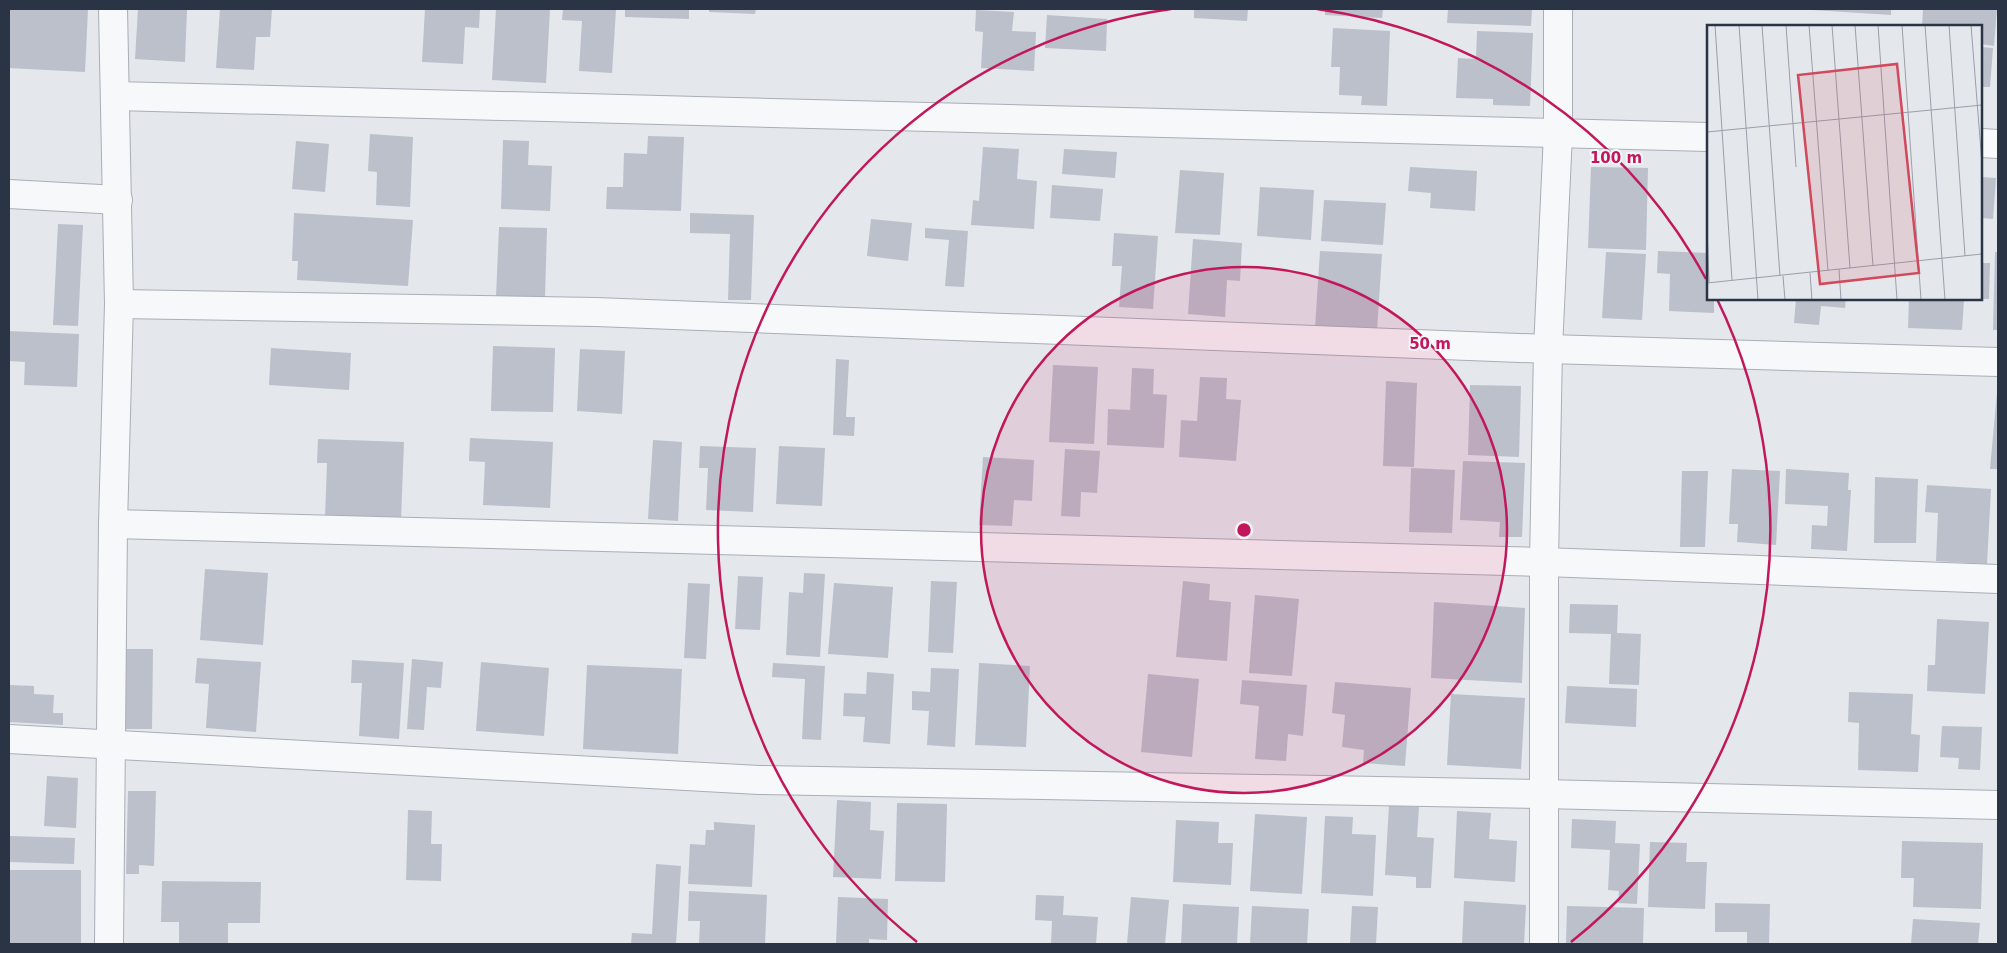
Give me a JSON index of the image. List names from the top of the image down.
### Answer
{
  "rings": ["100 m", "50 m"]
}
